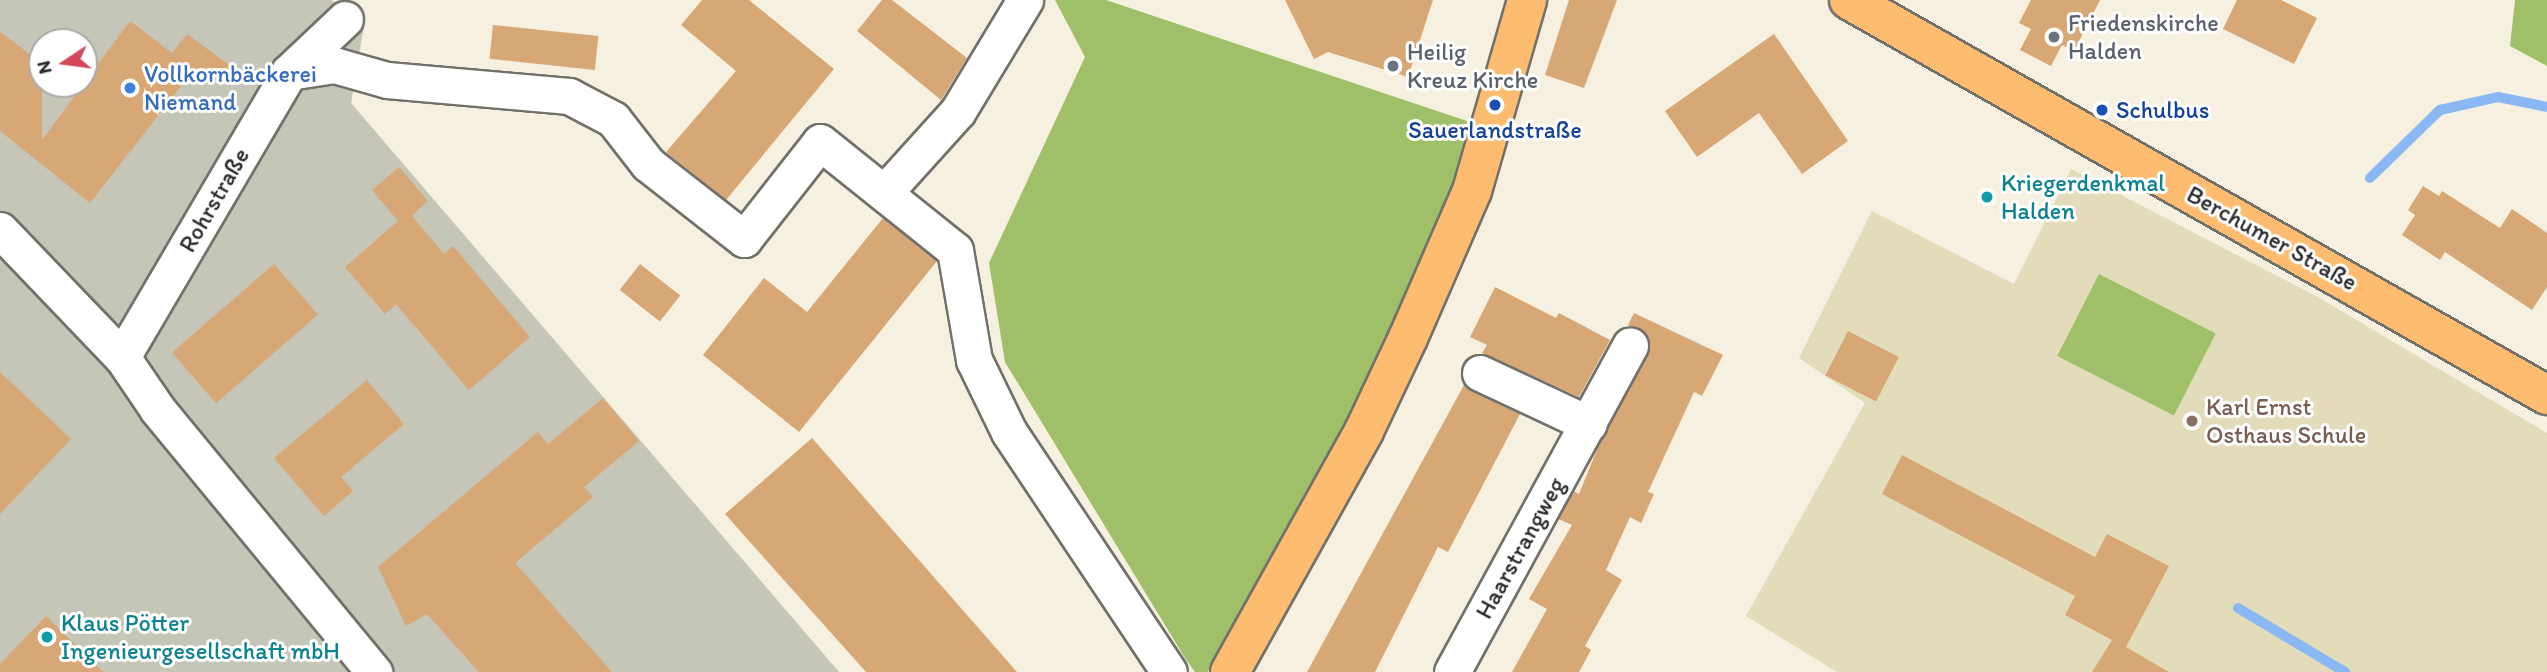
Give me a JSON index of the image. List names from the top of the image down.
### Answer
{
  "streets": {
    "main road": ["Berchumer Straße"],
    "street": ["Rohrstraße", "Haarstrangweg"]
  },
  "places": [
    "Friedenskirche Halden",
    "Heilig Kreuz Kirche",
    "Vollkornbäckerei Niemand",
    "Sauerlandstraße",
    "Schulbus",
    "Kriegerdenkmal Halden",
    "Karl Ernst Osthaus Schule",
    "Klaus Pötter Ingenieurgesellschaft mbH"
  ],
  "north": "left"
}
